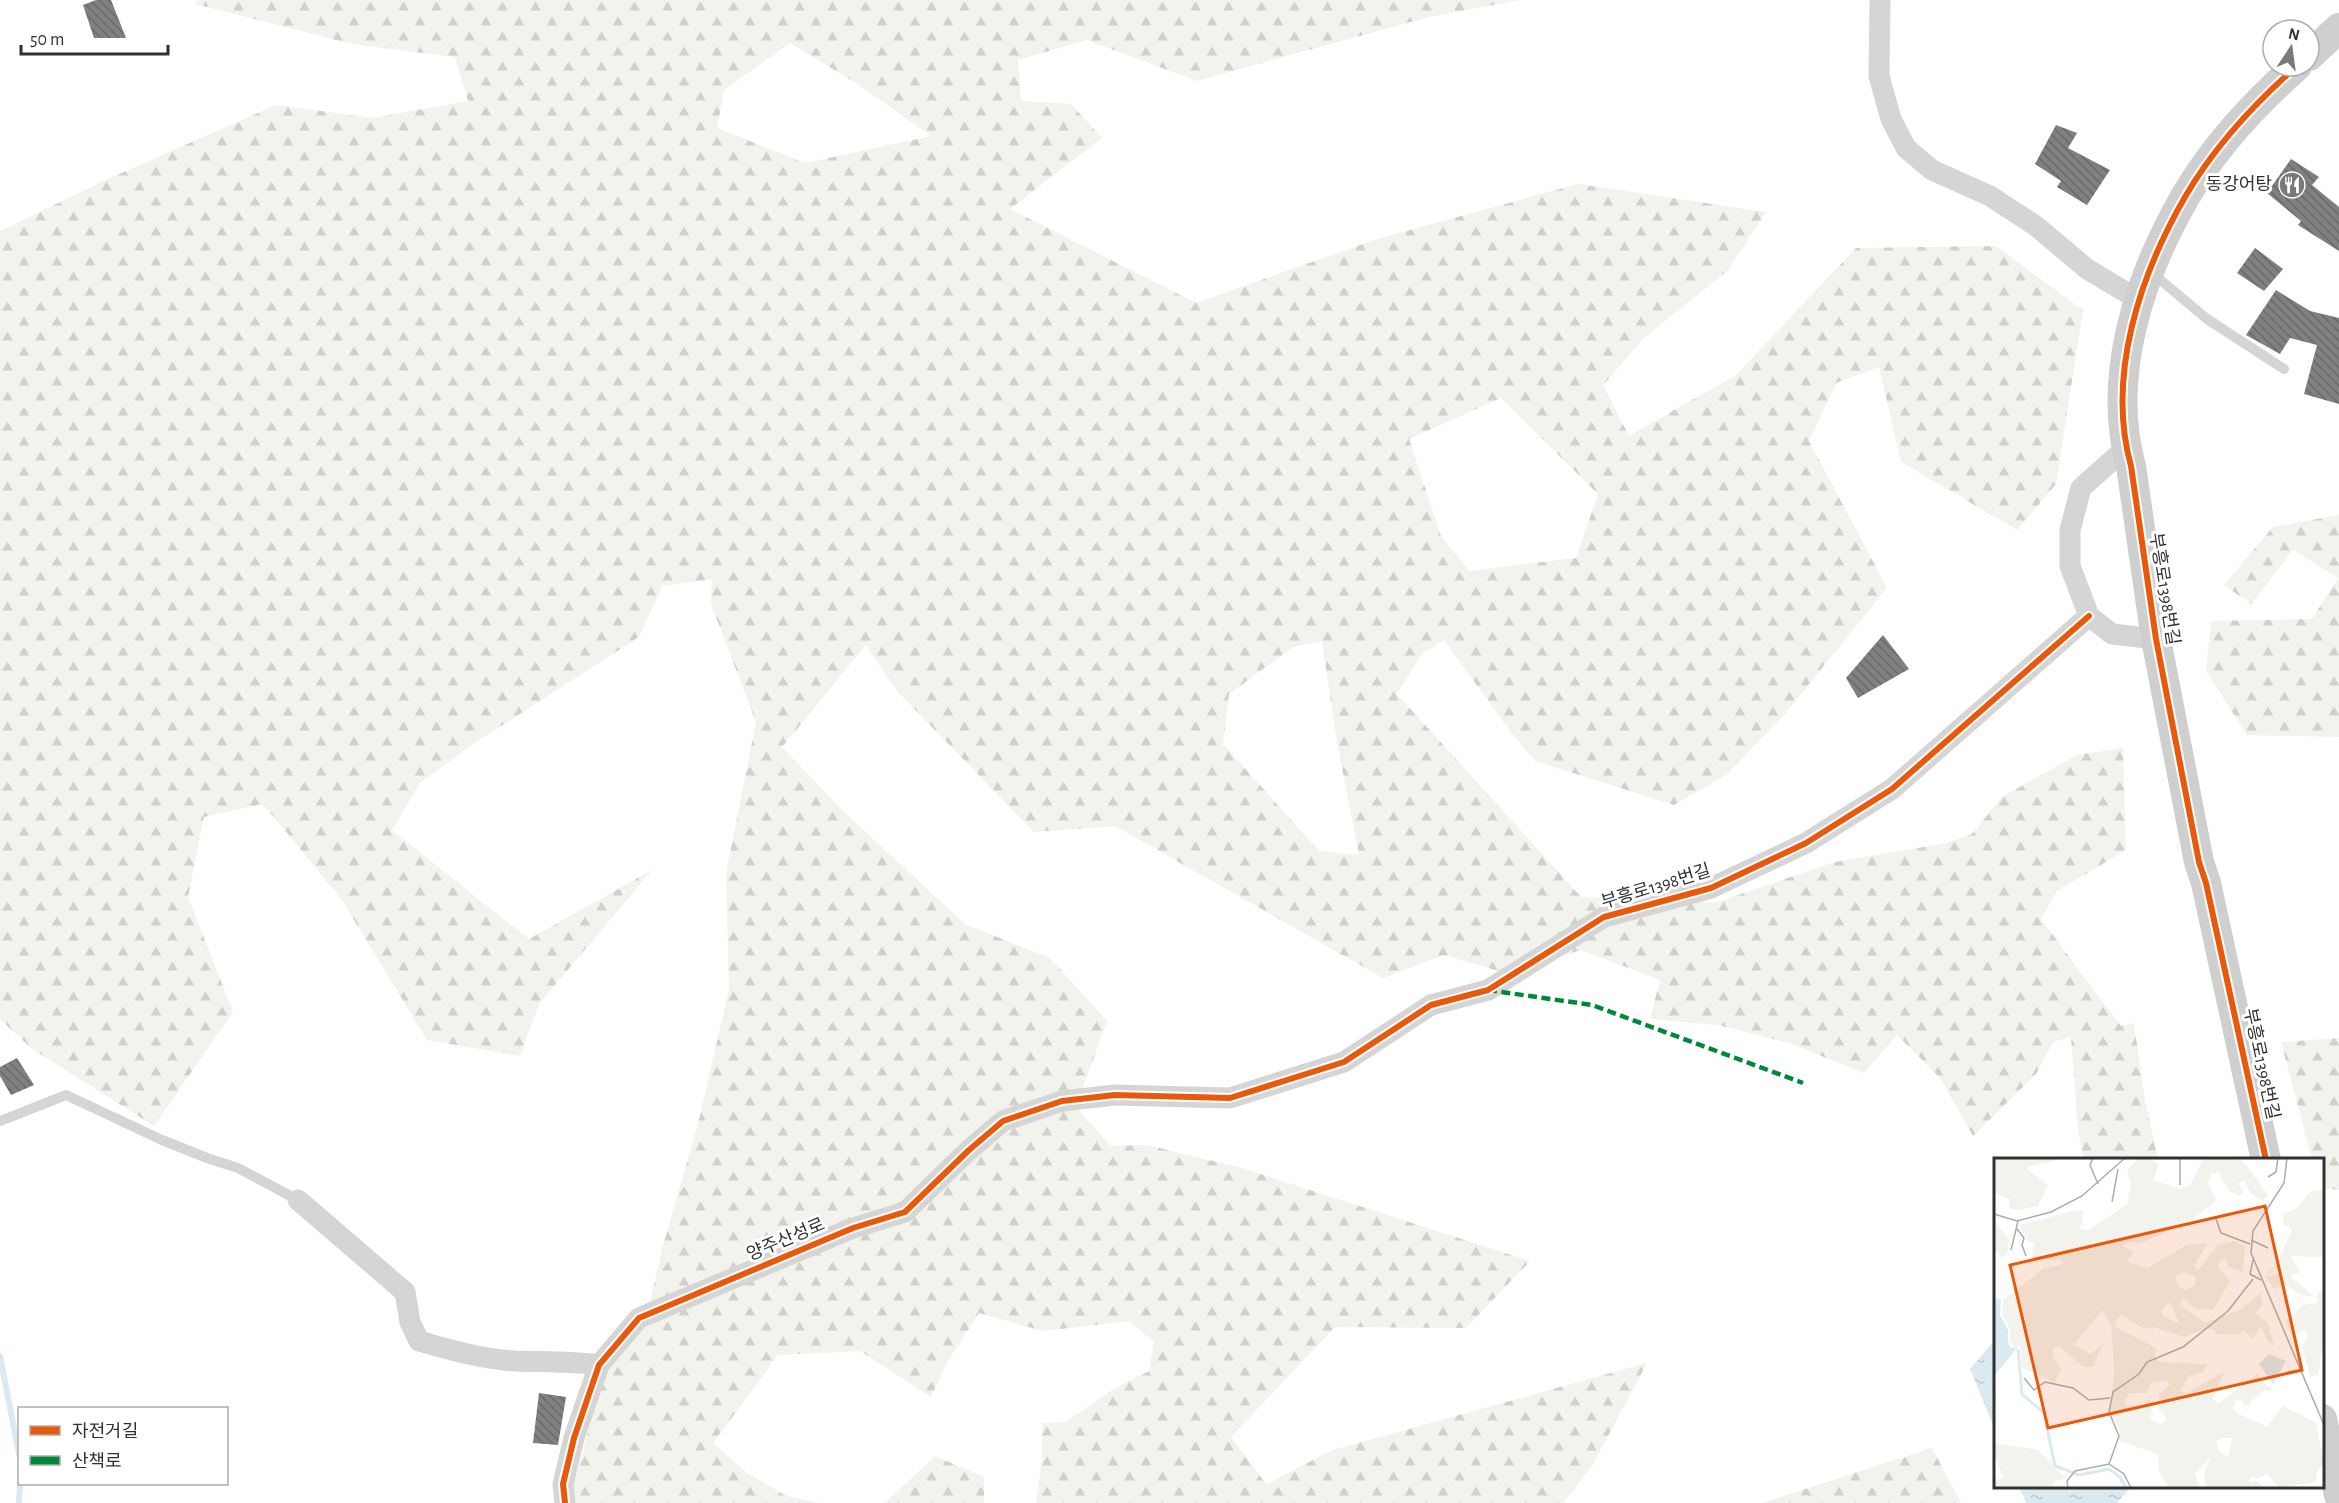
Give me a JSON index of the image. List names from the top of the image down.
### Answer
{
  "streets": {
    "street": ["부흥로1398번길", "양주산성로"]
  },
  "crossings": [
    ["부흥로1398번길", "양주산성로"]
  ],
  "places": {
    "restaurant": ["동강어탕"]
  },
  "legend": ["자전거길", "산책로"],
  "scale_bar": "50 m",
  "north": "top"
}
